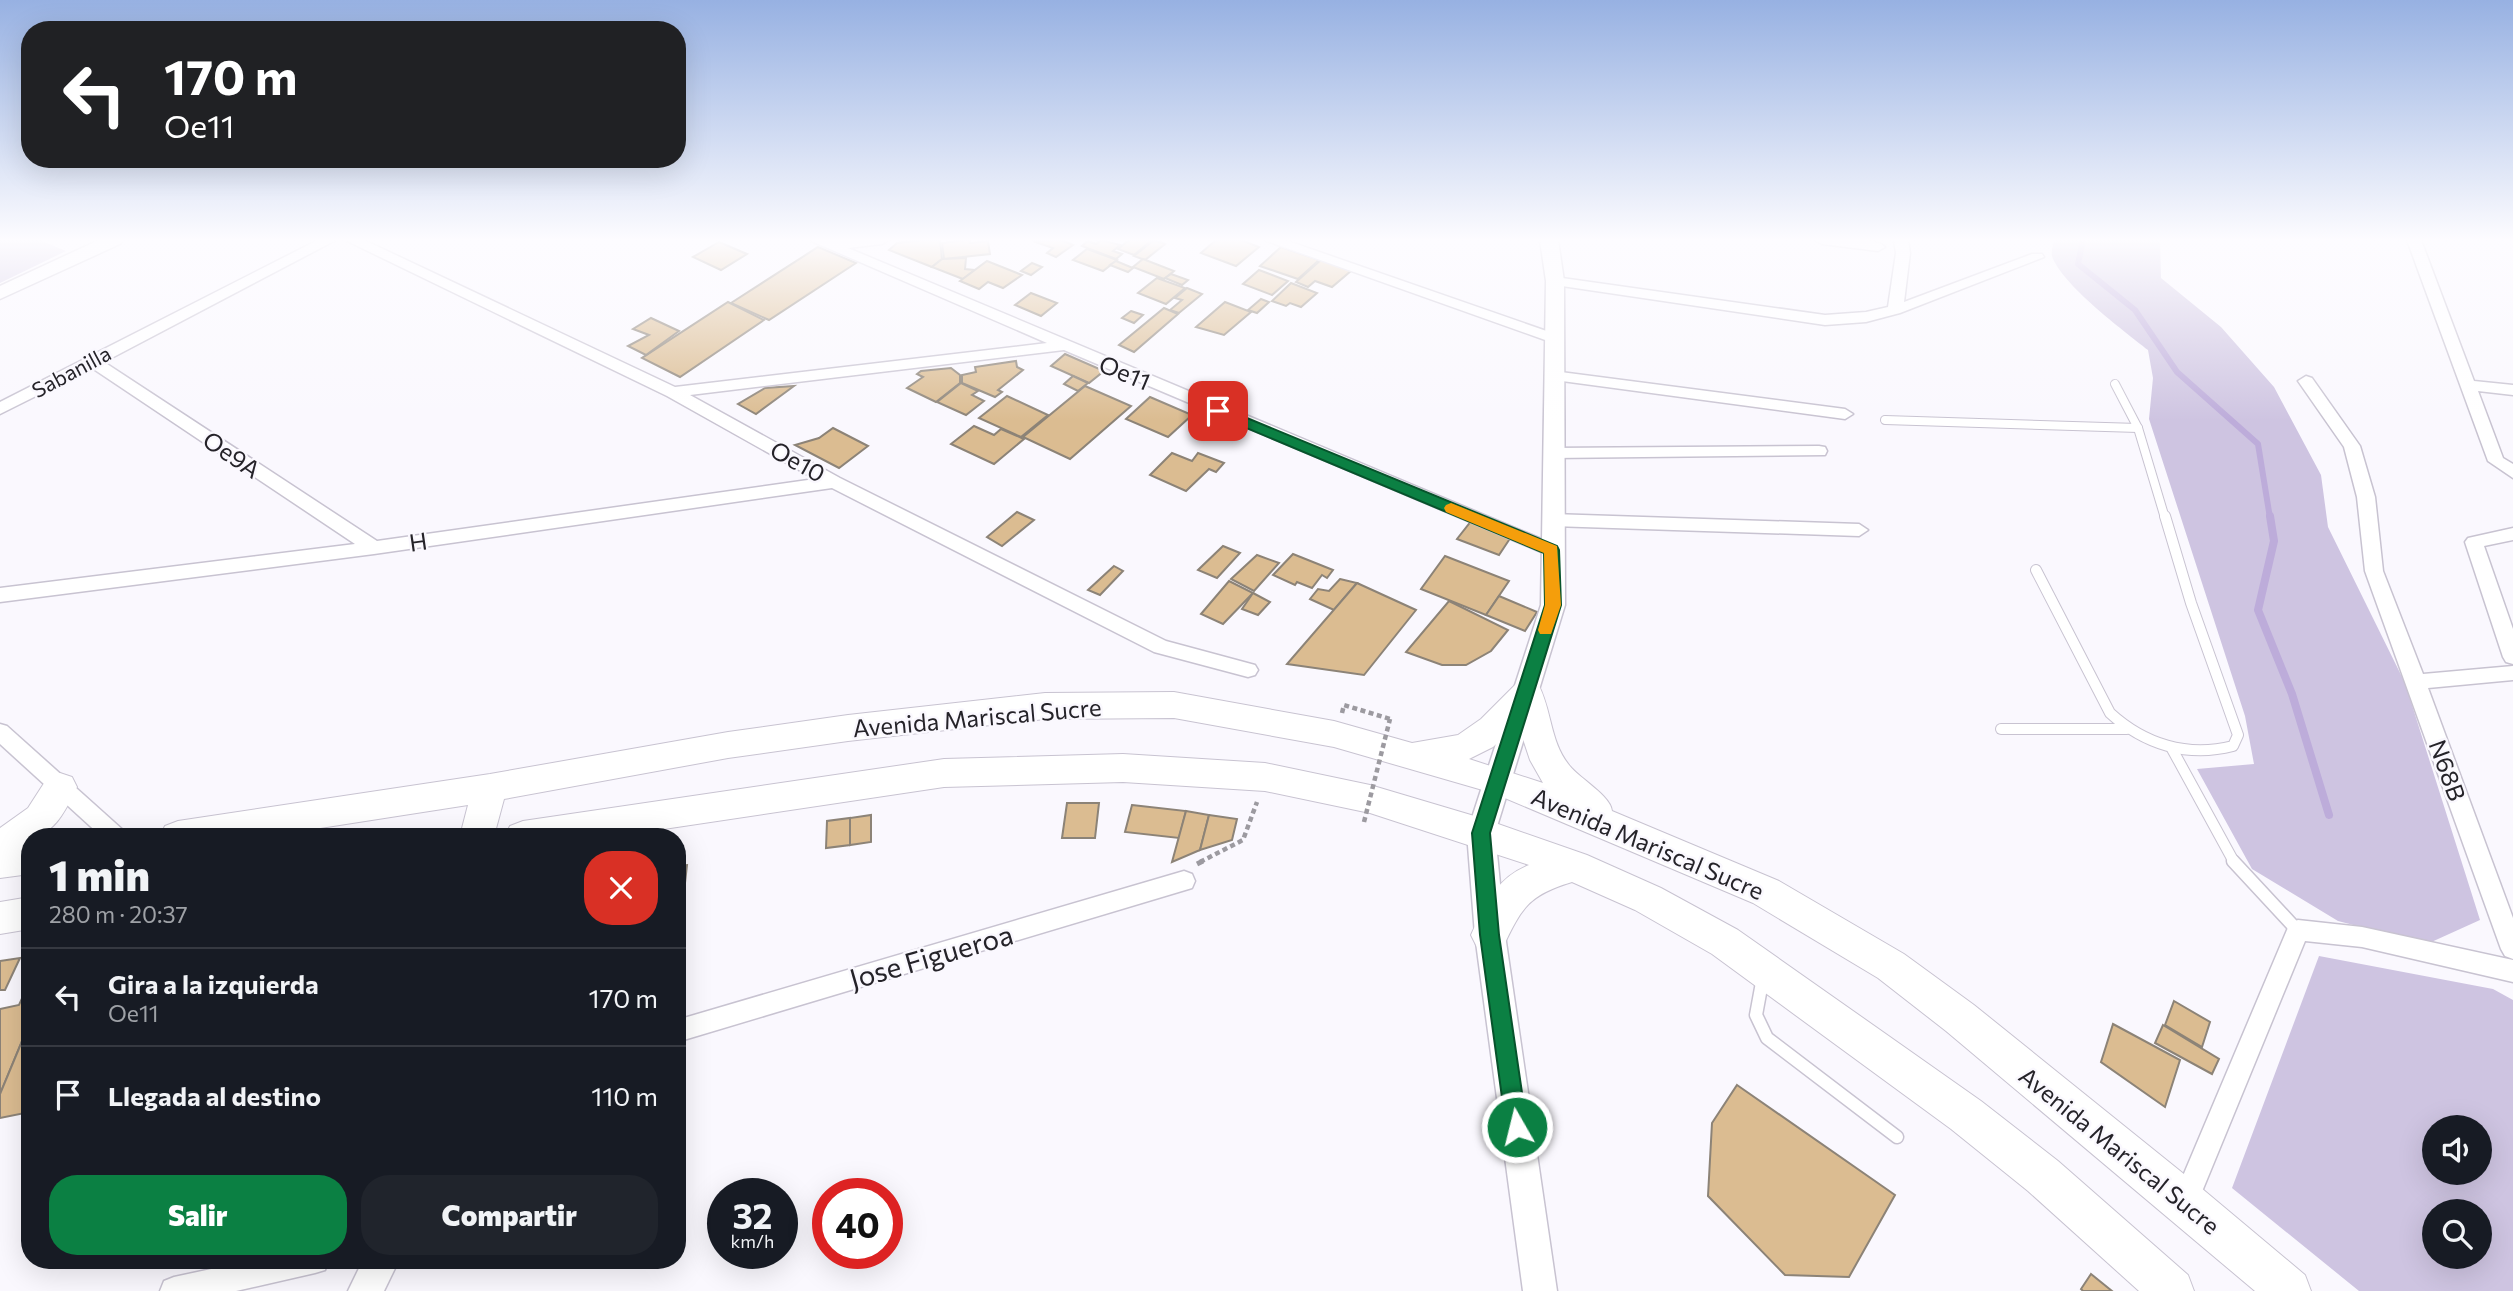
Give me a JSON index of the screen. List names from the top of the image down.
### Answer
{
  "streets": {
    "main road": ["Avenida Mariscal Sucre"],
    "street": [
      "Sabanilla",
      "Oe11",
      "Oe9A",
      "Oe10",
      "H",
      "N68B",
      "Jose Figueroa"
    ]
  },
  "crossings": [
    ["Sabanilla", "Oe9A"],
    ["Oe9A", "H"],
    ["Oe10", "H"]
  ],
  "page": {
    "turn": ["170 m", "Oe11"],
    "heading": ["1 min", "280 m · 20:37"],
    "list": [
      {
        "name": "Gira a la izquierda",
        "note": "Oe11",
        "value": "170 m"
      },
      {
        "name": "Llegada al destino",
        "value": "110 m"
      }
    ],
    "buttons": ["Salir", "Compartir"],
    "speed": "32 km/h",
    "limit": "40"
  }
}
